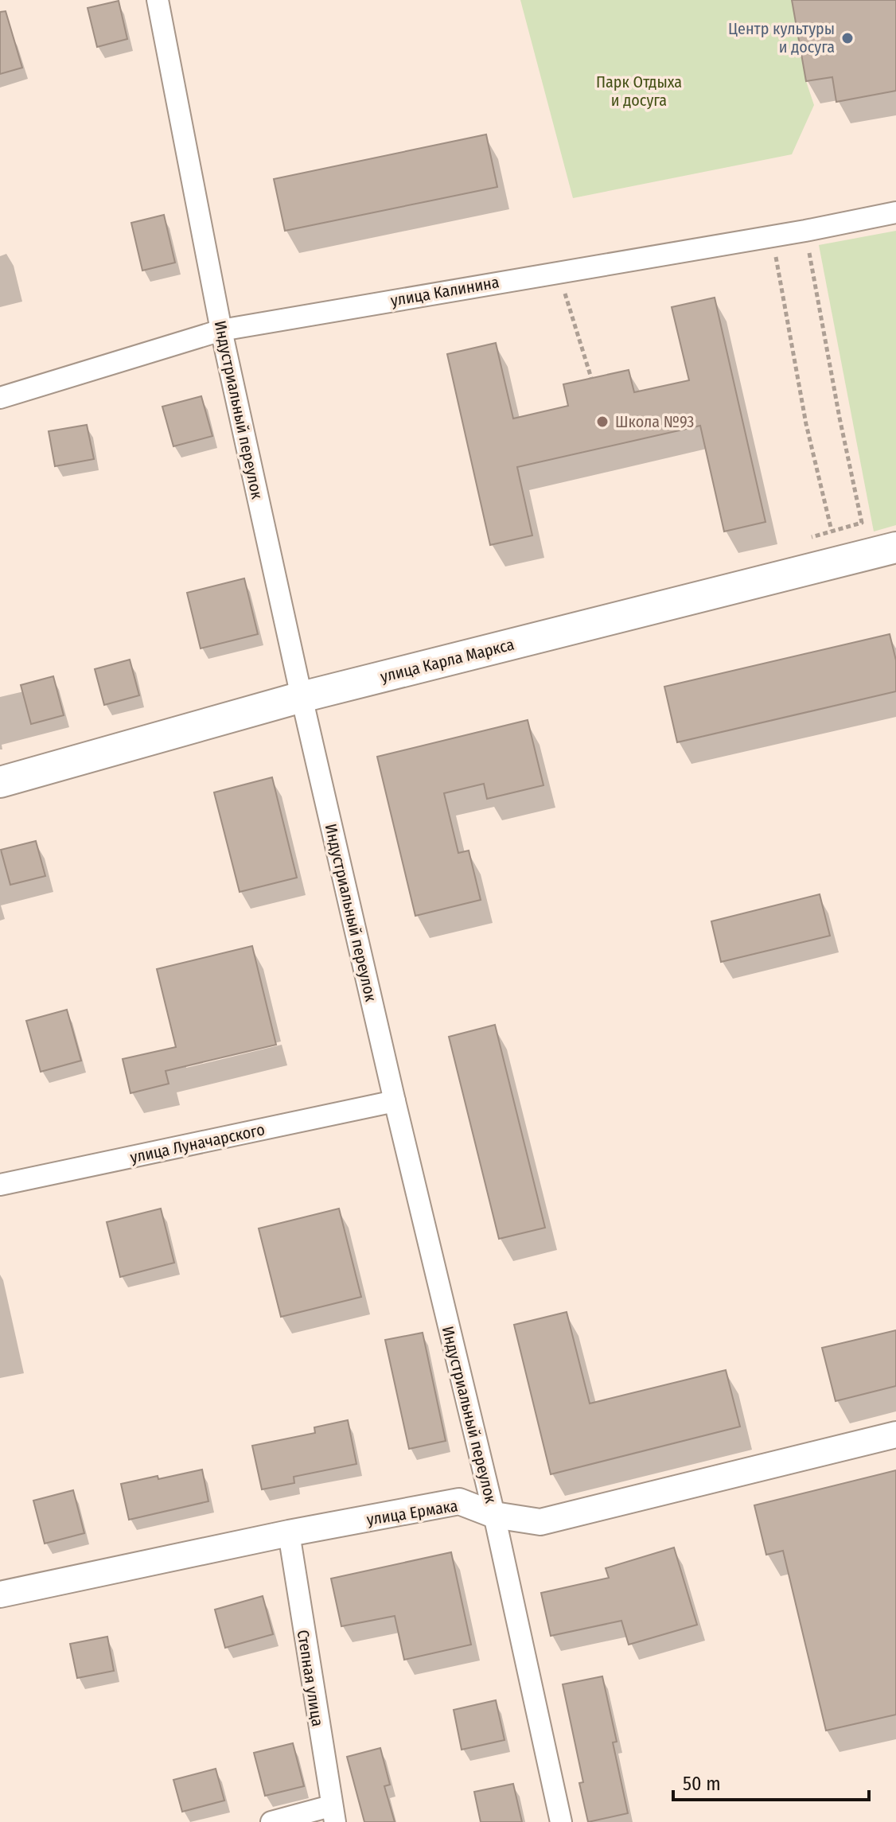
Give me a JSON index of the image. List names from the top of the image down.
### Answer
{
  "streets": {
    "main road": ["улица Карла Маркса"],
    "street": [
      "улица Калинина",
      "Индустриальный переулок",
      "улица Луначарского",
      "улица Ермака",
      "Степная улица"
    ]
  },
  "crossings": [
    ["улица Калинина", "Индустриальный переулок"],
    ["Индустриальный переулок", "улица Карла Маркса"],
    ["Индустриальный переулок", "улица Луначарского"],
    ["Индустриальный переулок", "улица Ермака"],
    ["улица Ермака", "Степная улица"]
  ],
  "parks": ["Парк Отдыха и досуга"],
  "places": ["Центр культуры и досуга", "Школа №93"],
  "scale_bar": "50 m"
}
